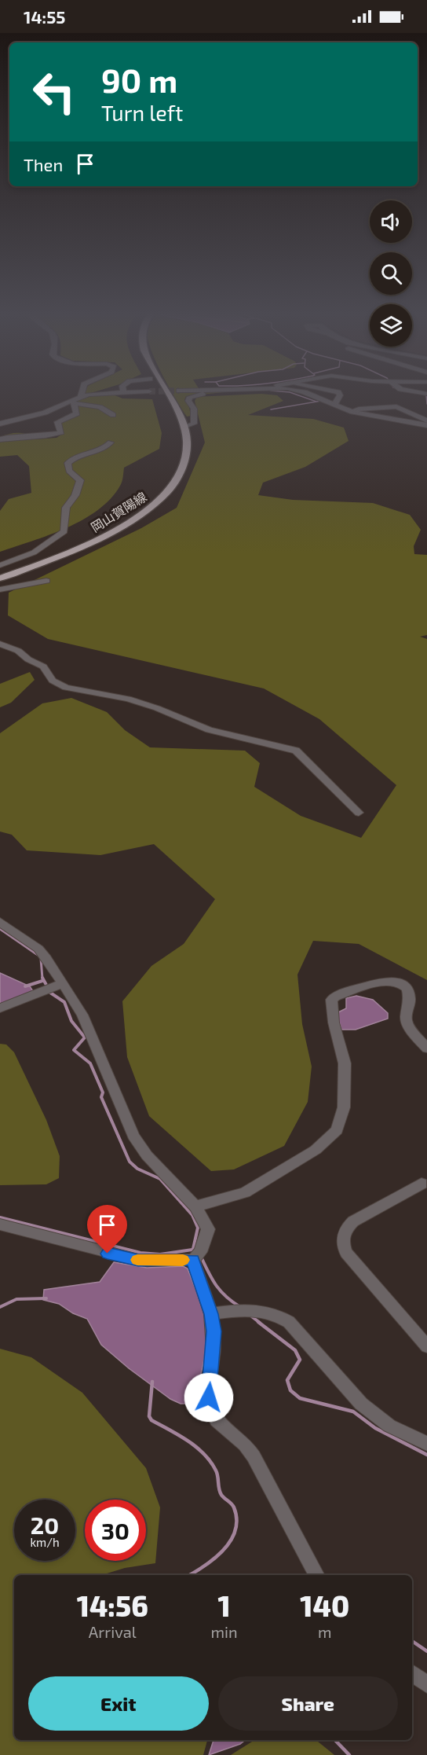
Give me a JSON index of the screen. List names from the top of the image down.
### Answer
{
  "streets": {
    "main road": ["岡山賀陽線"]
  },
  "page": {
    "status": "14:55",
    "turn": ["90 m", "Turn left"],
    "then": "Then",
    "speed": "20 km/h",
    "limit": "30",
    "eta": [
      "14:56",
      "Arrival",
      "1",
      "min",
      "140",
      "m"
    ],
    "buttons": ["Exit", "Share"]
  }
}
